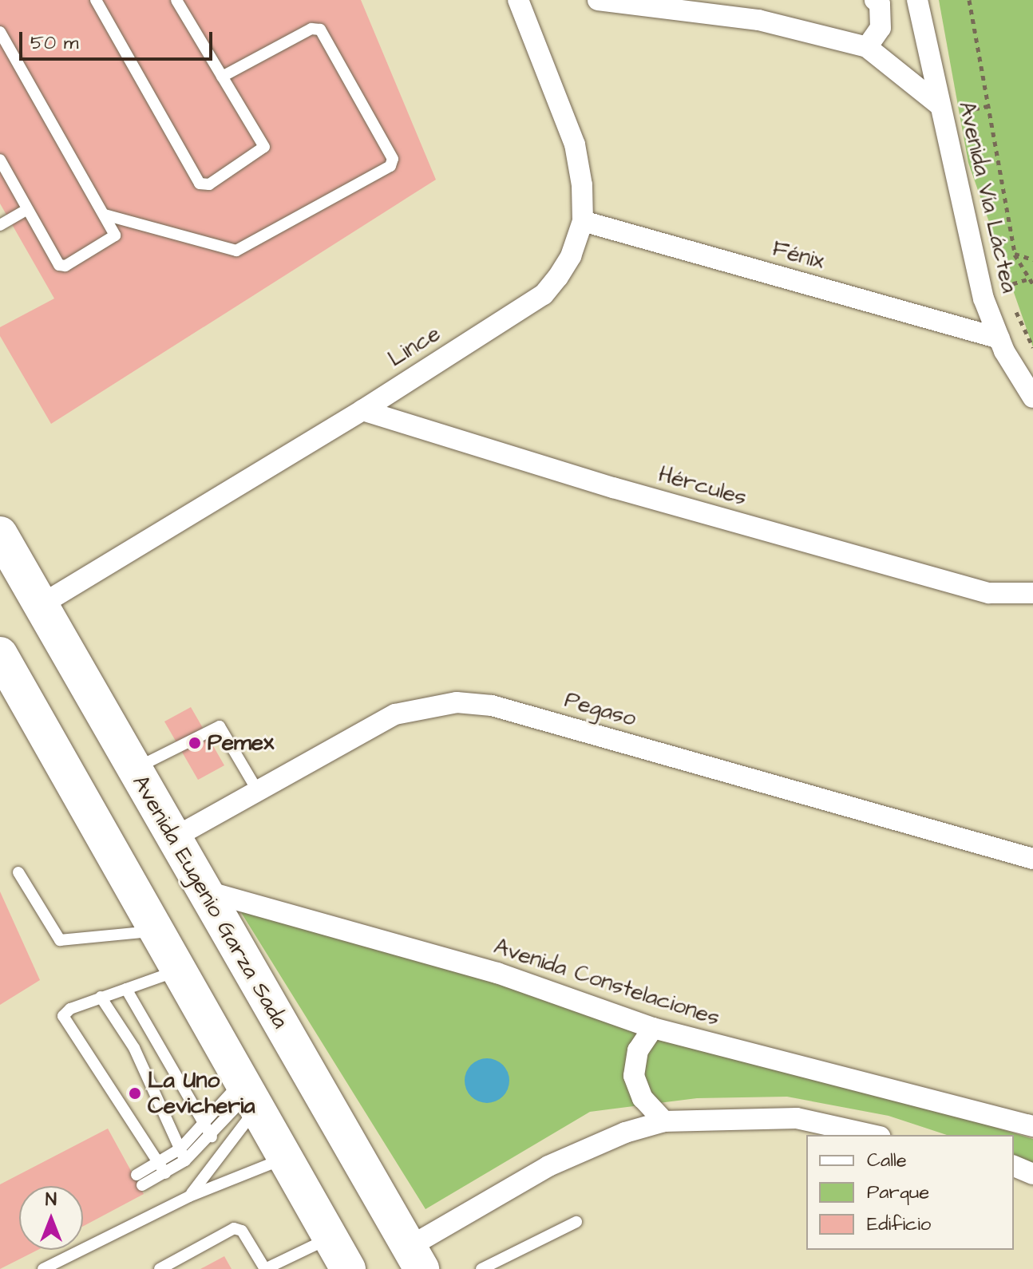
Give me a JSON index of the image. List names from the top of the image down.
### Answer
{
  "streets": {
    "highway": ["Avenida Eugenio Garza Sada"],
    "street": [
      "Avenida Vía Láctea",
      "Fénix",
      "Lince",
      "Hércules",
      "Pegaso",
      "Avenida Constelaciones"
    ]
  },
  "crossings": [
    ["Avenida Vía Láctea", "Fénix"],
    ["Fénix", "Lince"],
    ["Lince", "Hércules"],
    ["Lince", "Avenida Eugenio Garza Sada"],
    ["Pegaso", "Avenida Eugenio Garza Sada"],
    ["Avenida Eugenio Garza Sada", "Avenida Constelaciones"]
  ],
  "places": ["Pemex", "La Uno Cevicheria"],
  "legend": ["Calle", "Parque", "Edificio"],
  "scale_bar": "50 m",
  "north": "top"
}
